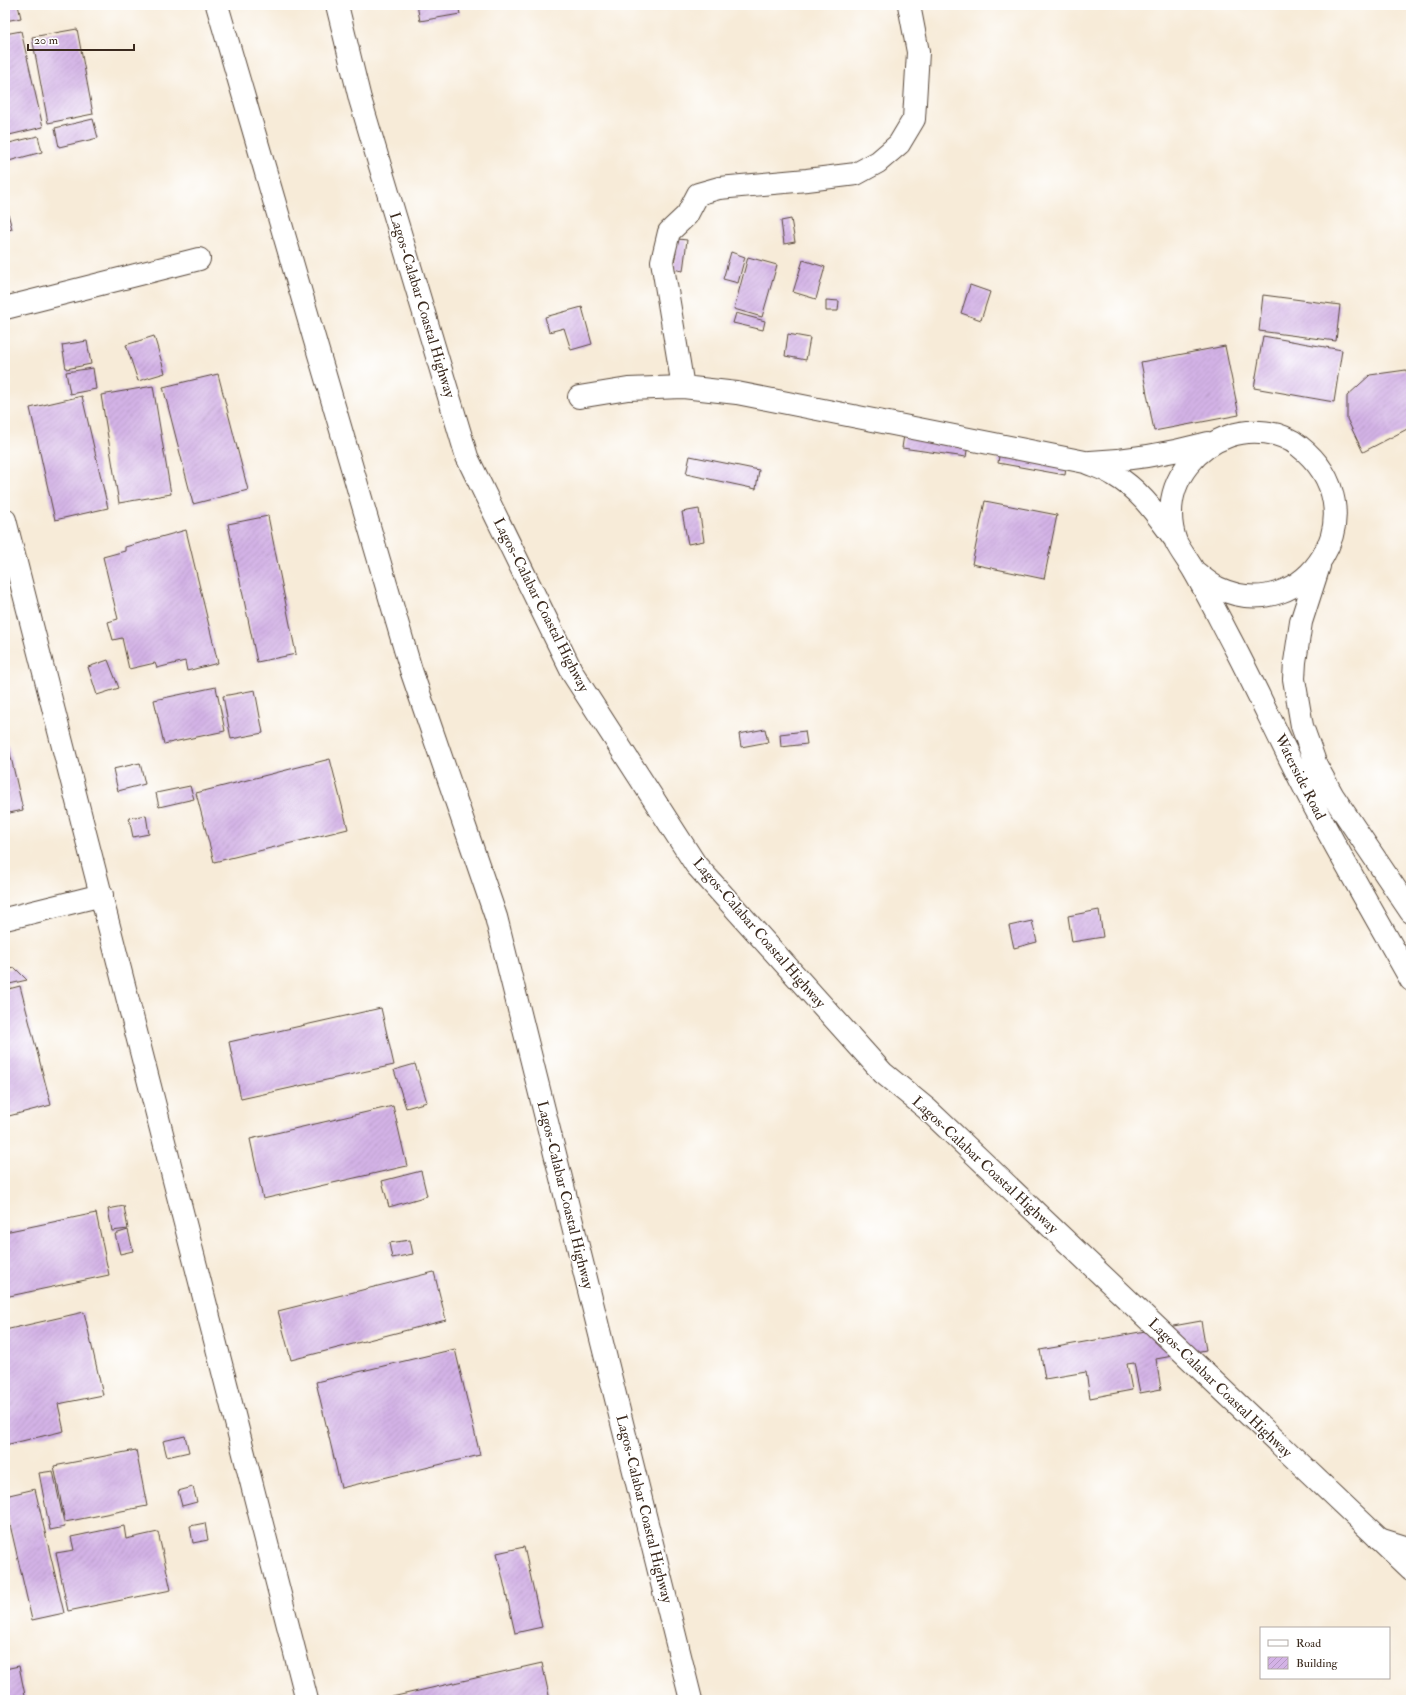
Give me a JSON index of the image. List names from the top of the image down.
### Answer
{
  "streets": {
    "main road": ["Lagos-Calabar Coastal Highway", "Waterside Road"]
  },
  "legend": ["Road", "Building"],
  "scale_bar": "20 m"
}
